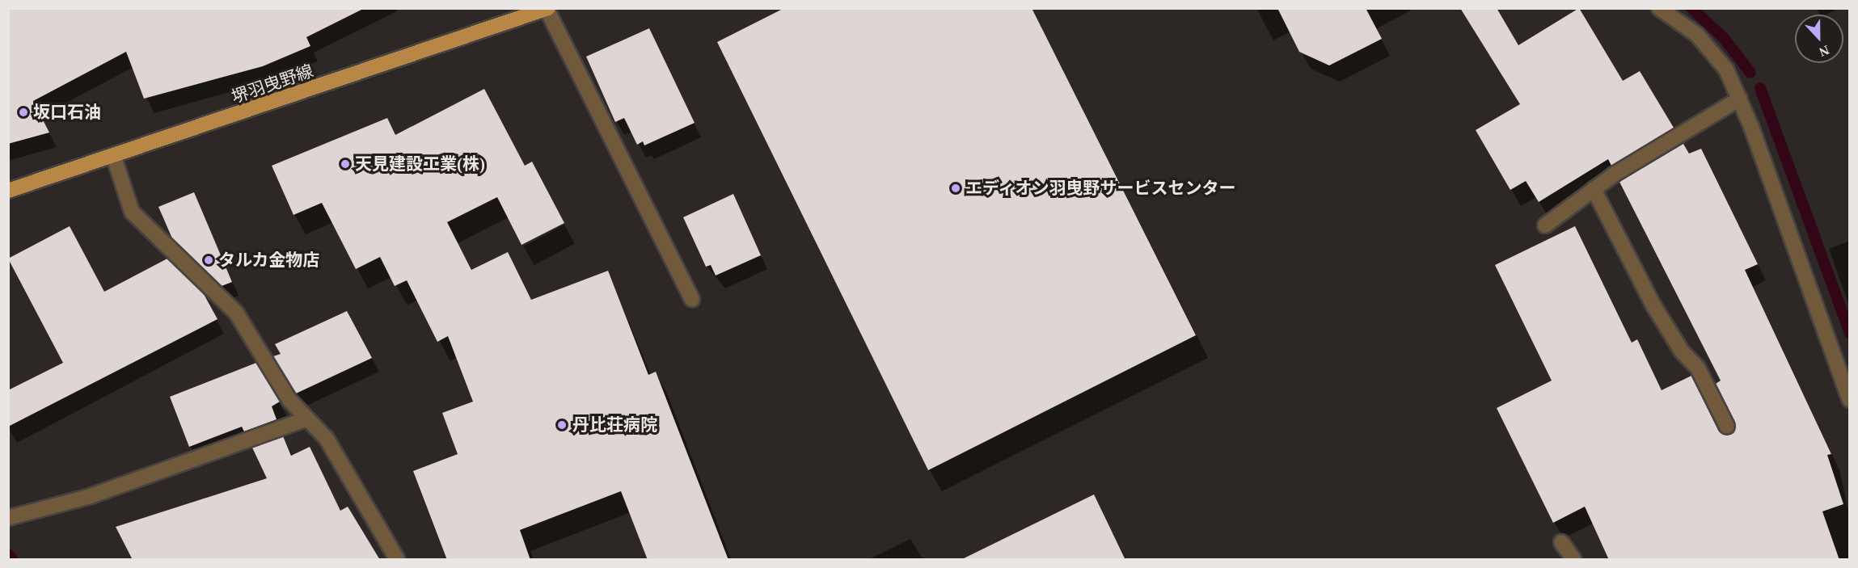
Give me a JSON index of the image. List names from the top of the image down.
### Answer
{
  "streets": {
    "main road": ["堺羽曳野線"]
  },
  "places": [
    "坂口石油",
    "天見建設工業(株)",
    "エディオン羽曳野サービスセンター",
    "タルカ金物店",
    "丹比荘病院"
  ],
  "north": "bottom"
}
